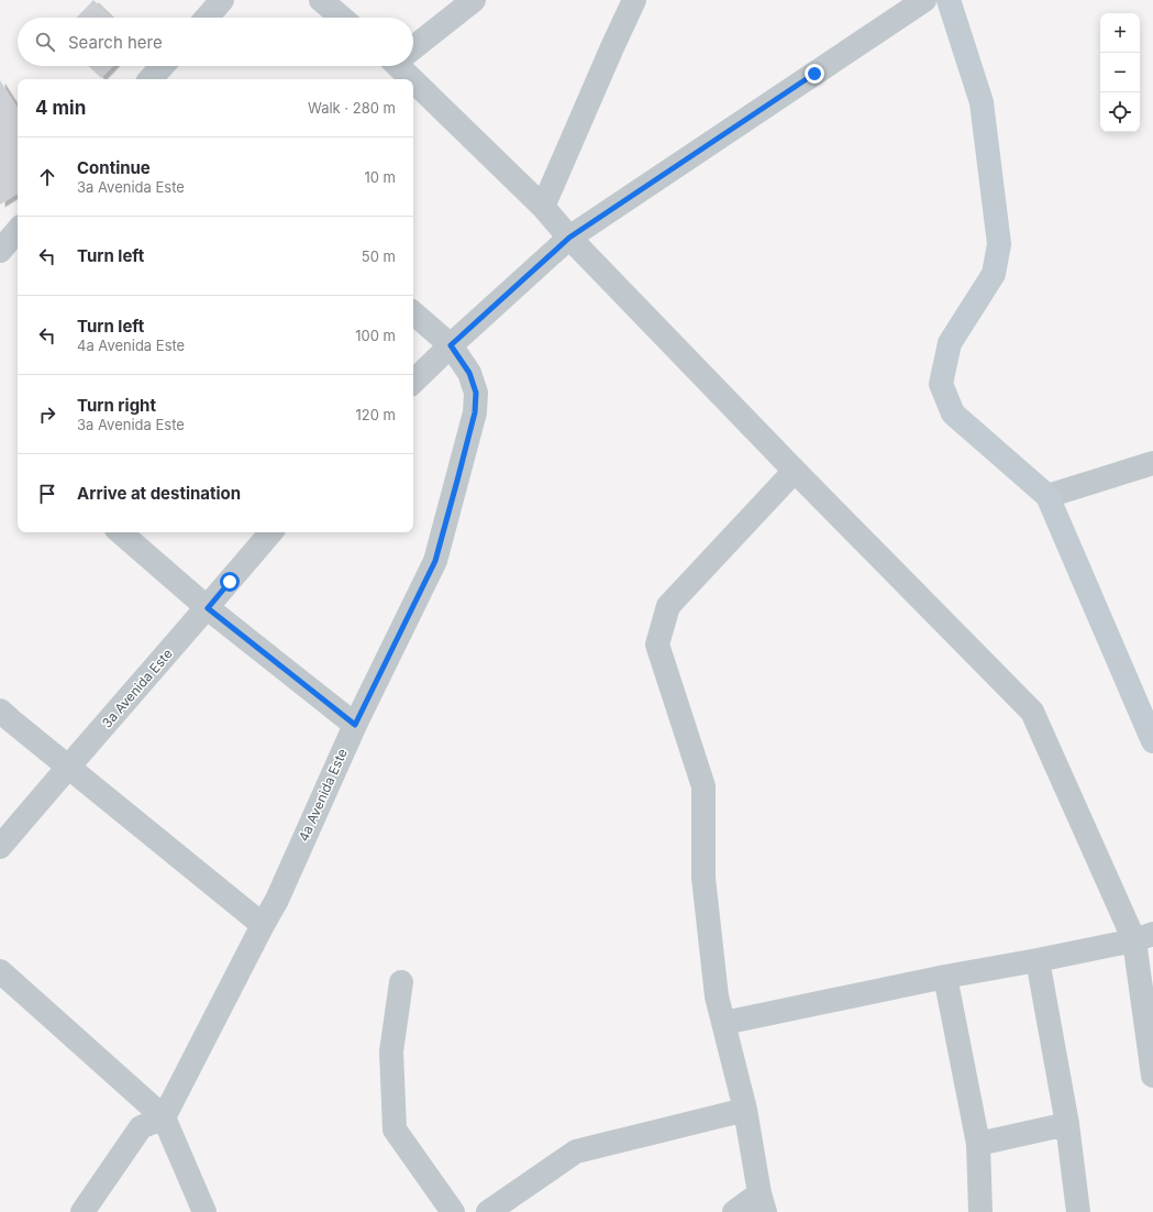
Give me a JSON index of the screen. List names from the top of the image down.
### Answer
{
  "streets": {
    "street": ["3a Avenida Este", "4a Avenida Este"]
  },
  "page": {
    "map_buttons": ["+", "−"],
    "search": "Search here",
    "heading": ["4 min", "Walk · 280 m"],
    "list": [
      ["Continue", "3a Avenida Este", "10 m"],
      ["Turn left", "50 m"],
      ["Turn left", "4a Avenida Este", "100 m"],
      ["Turn right", "3a Avenida Este", "120 m"],
      "Arrive at destination"
    ]
  }
}
